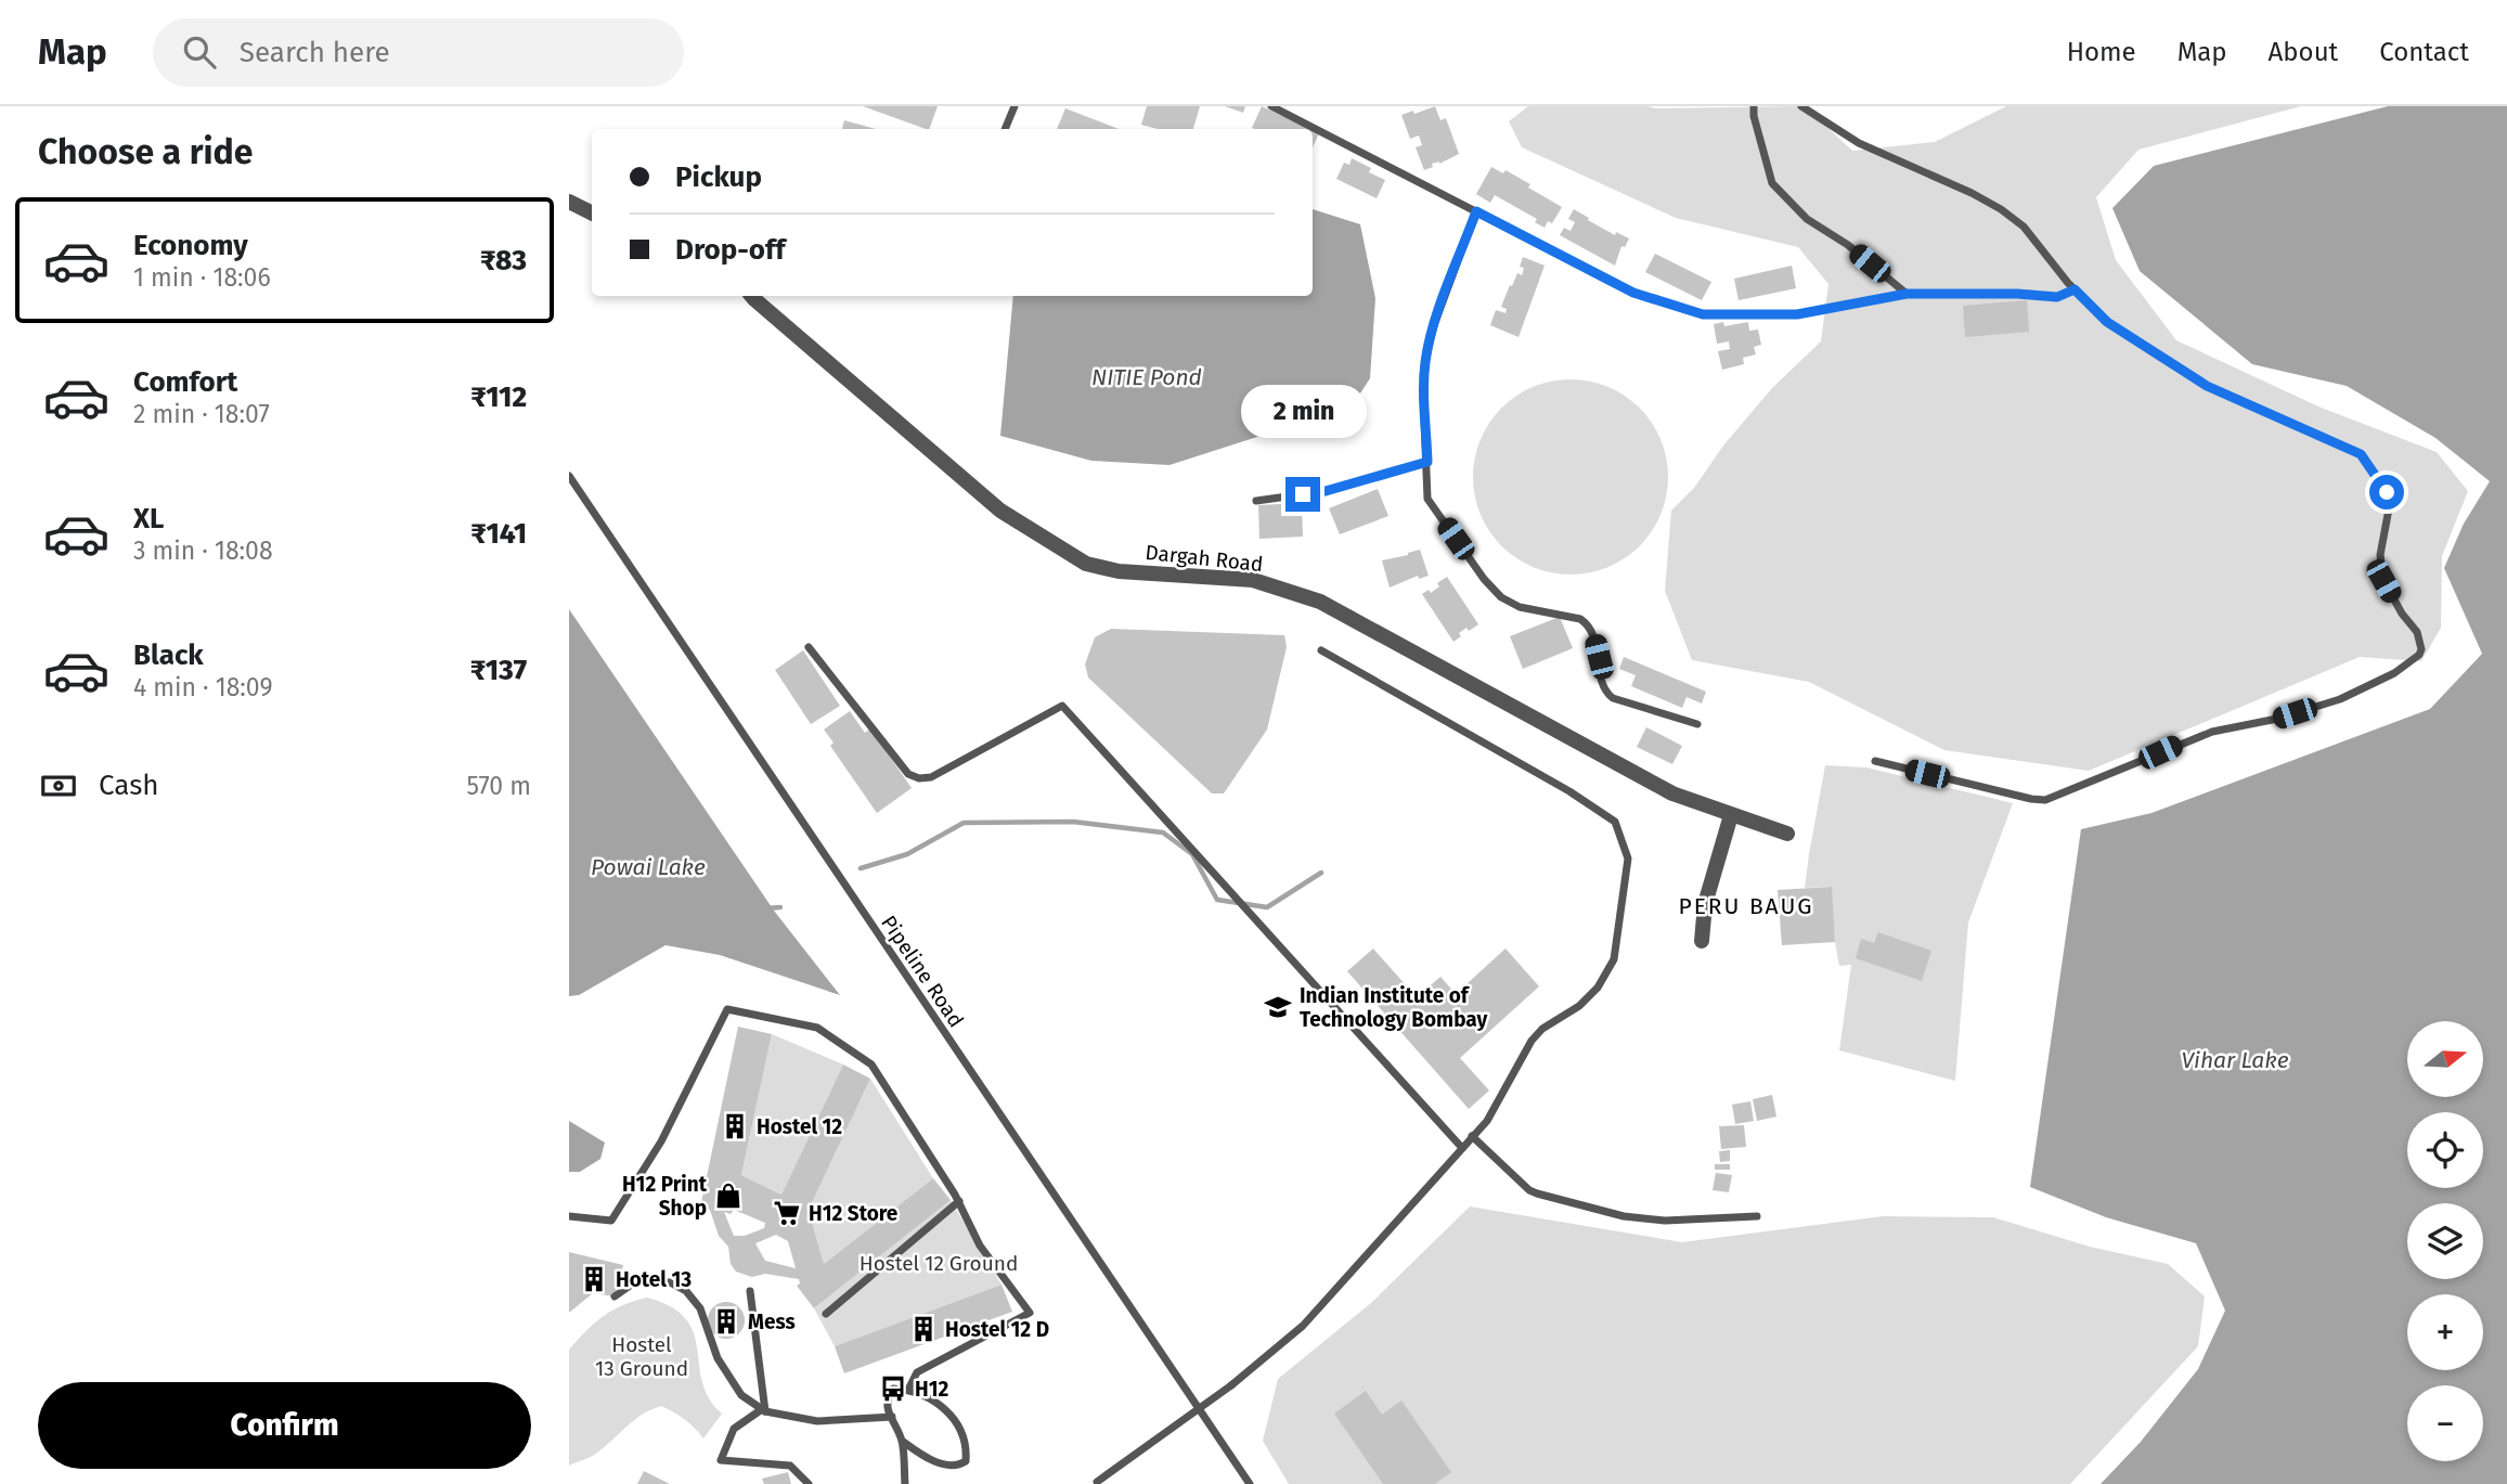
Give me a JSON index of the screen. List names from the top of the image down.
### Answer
{
  "streets": {
    "street": ["Dargah Road"],
    "lane": ["Pipeline Road"]
  },
  "districts": ["PERU BAUG"],
  "water": ["NITIE Pond", "Powai Lake", "Vihar Lake"],
  "parks": ["Hostel 12 Ground", "Hostel 13 Ground"],
  "places": {
    "school or university": ["Indian Institute of Technology Bombay"],
    "building": [
      "Hostel 12",
      "Hotel 13",
      "Mess",
      "Hostel 12 D"
    ],
    "shop": ["H12 Print Shop"],
    "supermarket": ["H12 Store"],
    "bus stop": ["H12"]
  },
  "north": "right",
  "page": {
    "header": "Map",
    "search": "Search here",
    "nav": [
      "Home",
      "Map",
      "About",
      "Contact"
    ],
    "heading": "Choose a ride",
    "banner": ["Pickup", "Drop-off"],
    "list": [
      {
        "name": "Economy",
        "note": "1 min · 18:06",
        "value": "₹83"
      },
      {
        "name": "Comfort",
        "note": "2 min · 18:07",
        "value": "₹112"
      },
      {
        "name": "XL",
        "note": "3 min · 18:08",
        "value": "₹141"
      },
      {
        "name": "Black",
        "note": "4 min · 18:09",
        "value": "₹137"
      }
    ],
    "bubble": "2 min",
    "pay": ["Cash", "570 m"],
    "map_buttons": ["+", "−"],
    "buttons": "Confirm"
  }
}
